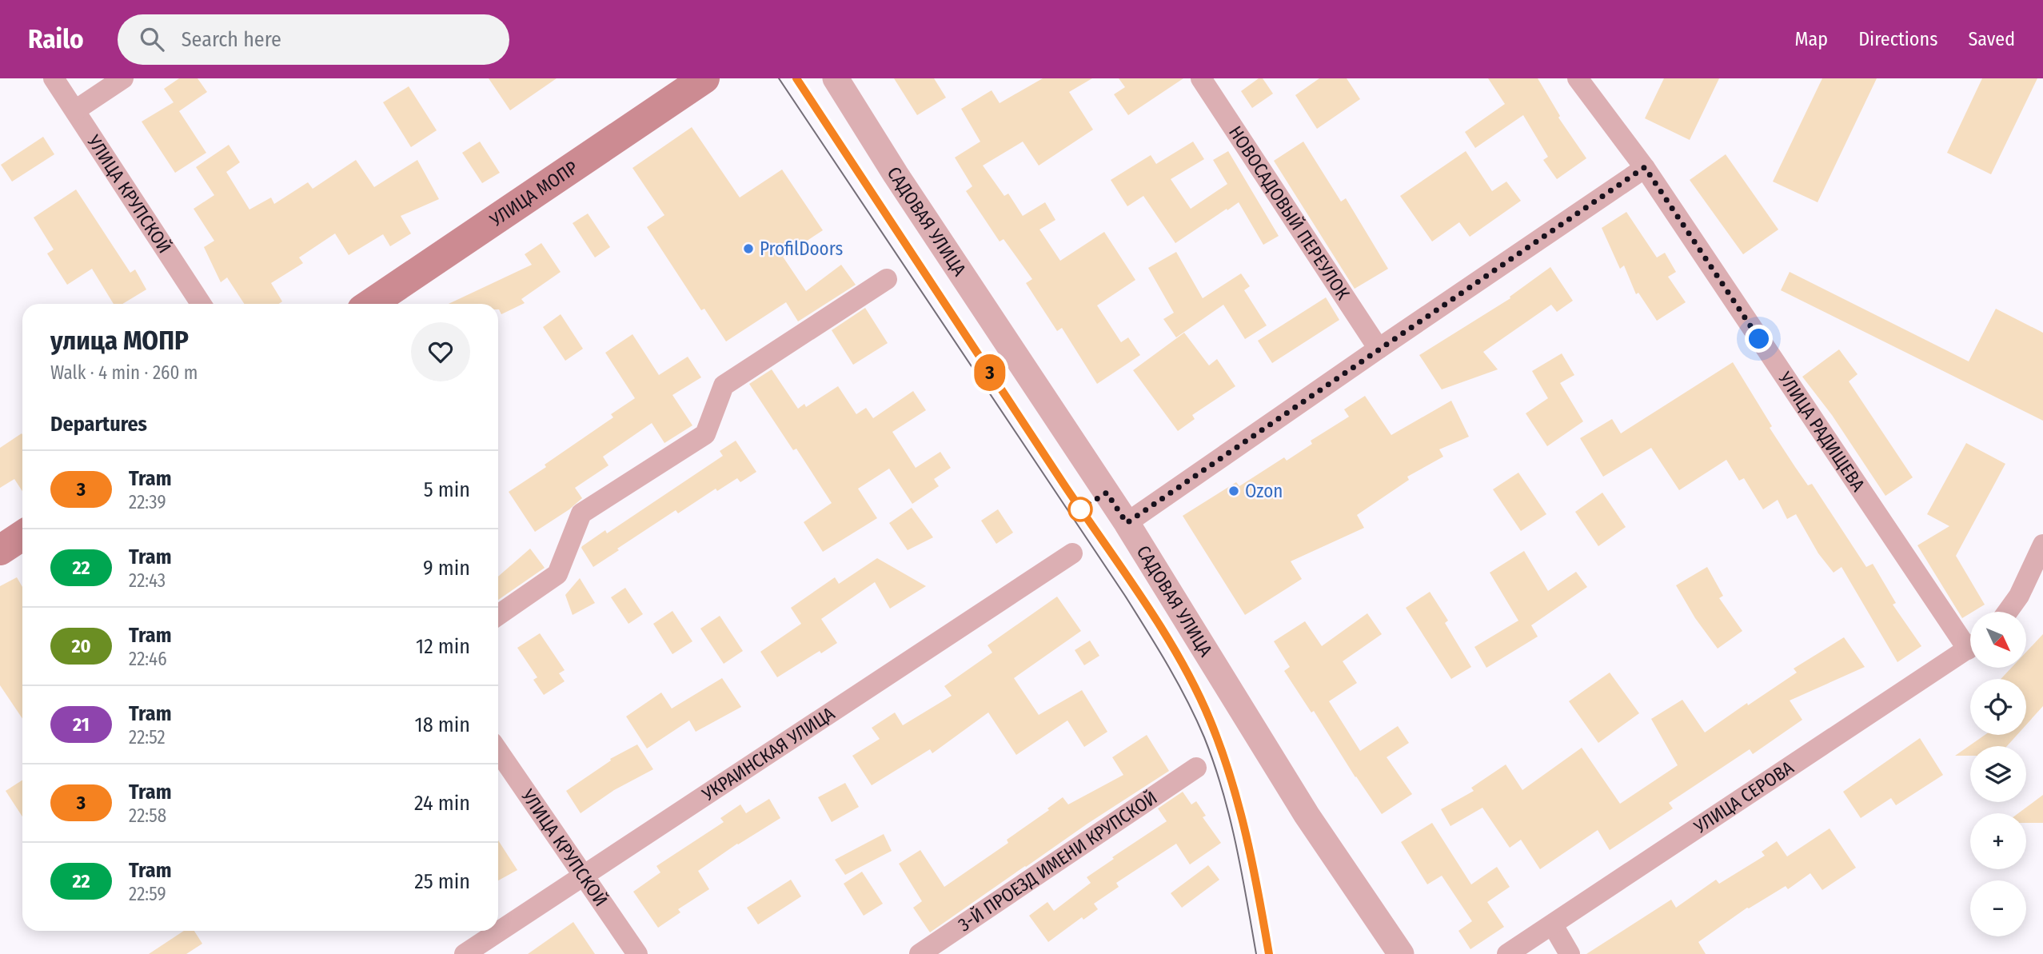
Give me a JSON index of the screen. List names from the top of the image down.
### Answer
{
  "streets": {
    "main road": ["УЛИЦА МОПР"],
    "street": [
      "УЛИЦА КРУПСКОЙ",
      "НОВОСАДОВЫЙ ПЕРЕУЛОК",
      "САДОВАЯ УЛИЦА",
      "УЛИЦА РАДИЩЕВА",
      "УКРАИНСКАЯ УЛИЦА",
      "УЛИЦА СЕРОВА",
      "3-Й ПРОЕЗД ИМЕНИ КРУПСКОЙ"
    ]
  },
  "crossings": [
    ["УЛИЦА КРУПСКОЙ", "УКРАИНСКАЯ УЛИЦА"]
  ],
  "places": ["ProfilDoors", "Ozon"],
  "lines": ["tram line 3"],
  "north": "bottom right",
  "page": {
    "header": "Railo",
    "search": "Search here",
    "nav": ["Map", "Directions", "Saved"],
    "on_map": "3",
    "heading": [
      ["улица МОПР", "Walk · 4 min · 260 m"],
      "Departures"
    ],
    "list": [
      {
        "mark": "3",
        "name": "Tram",
        "note": "22:39",
        "value": "5 min"
      },
      {
        "mark": "22",
        "name": "Tram",
        "note": "22:43",
        "value": "9 min"
      },
      {
        "mark": "20",
        "name": "Tram",
        "note": "22:46",
        "value": "12 min"
      },
      {
        "mark": "21",
        "name": "Tram",
        "note": "22:52",
        "value": "18 min"
      },
      {
        "mark": "3",
        "name": "Tram",
        "note": "22:58",
        "value": "24 min"
      },
      {
        "mark": "22",
        "name": "Tram",
        "note": "22:59",
        "value": "25 min"
      }
    ],
    "map_buttons": ["+", "−"]
  }
}
